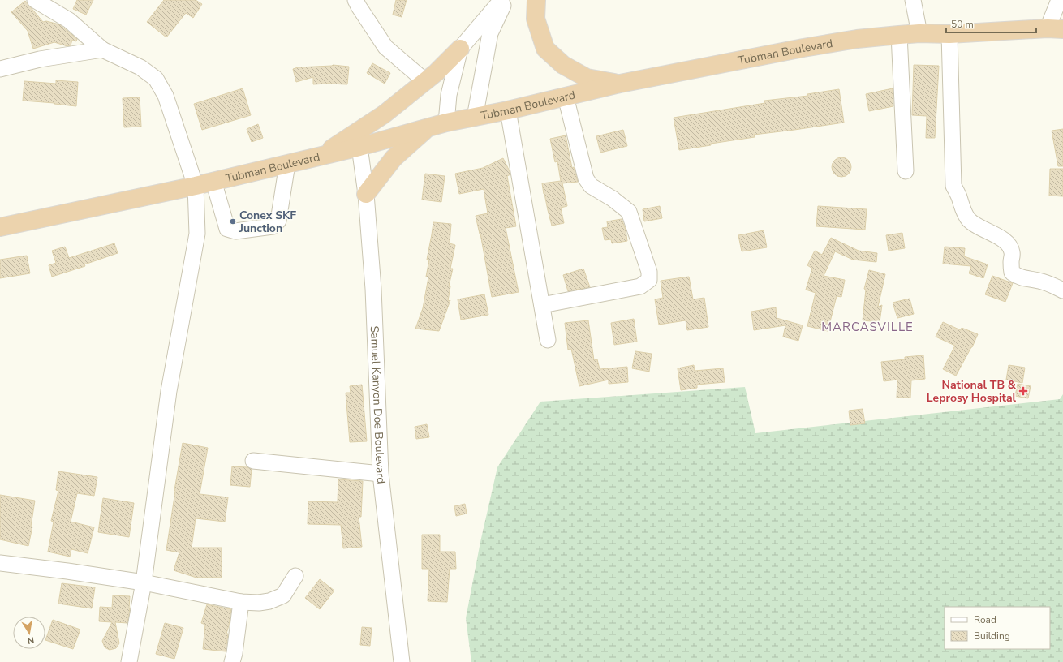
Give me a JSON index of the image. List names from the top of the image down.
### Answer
{
  "streets": {
    "highway": ["Tubman Boulevard"],
    "street": ["Samuel Kanyon Doe Boulevard"]
  },
  "crossings": [
    ["Tubman Boulevard", "Samuel Kanyon Doe Boulevard"]
  ],
  "districts": ["MARCASVILLE"],
  "places": {
    "other": ["Conex SKF Junction"],
    "health": ["National TB & Leprosy Hospital"]
  },
  "legend": ["Road", "Building"],
  "scale_bar": "50 m",
  "north": "bottom"
}
